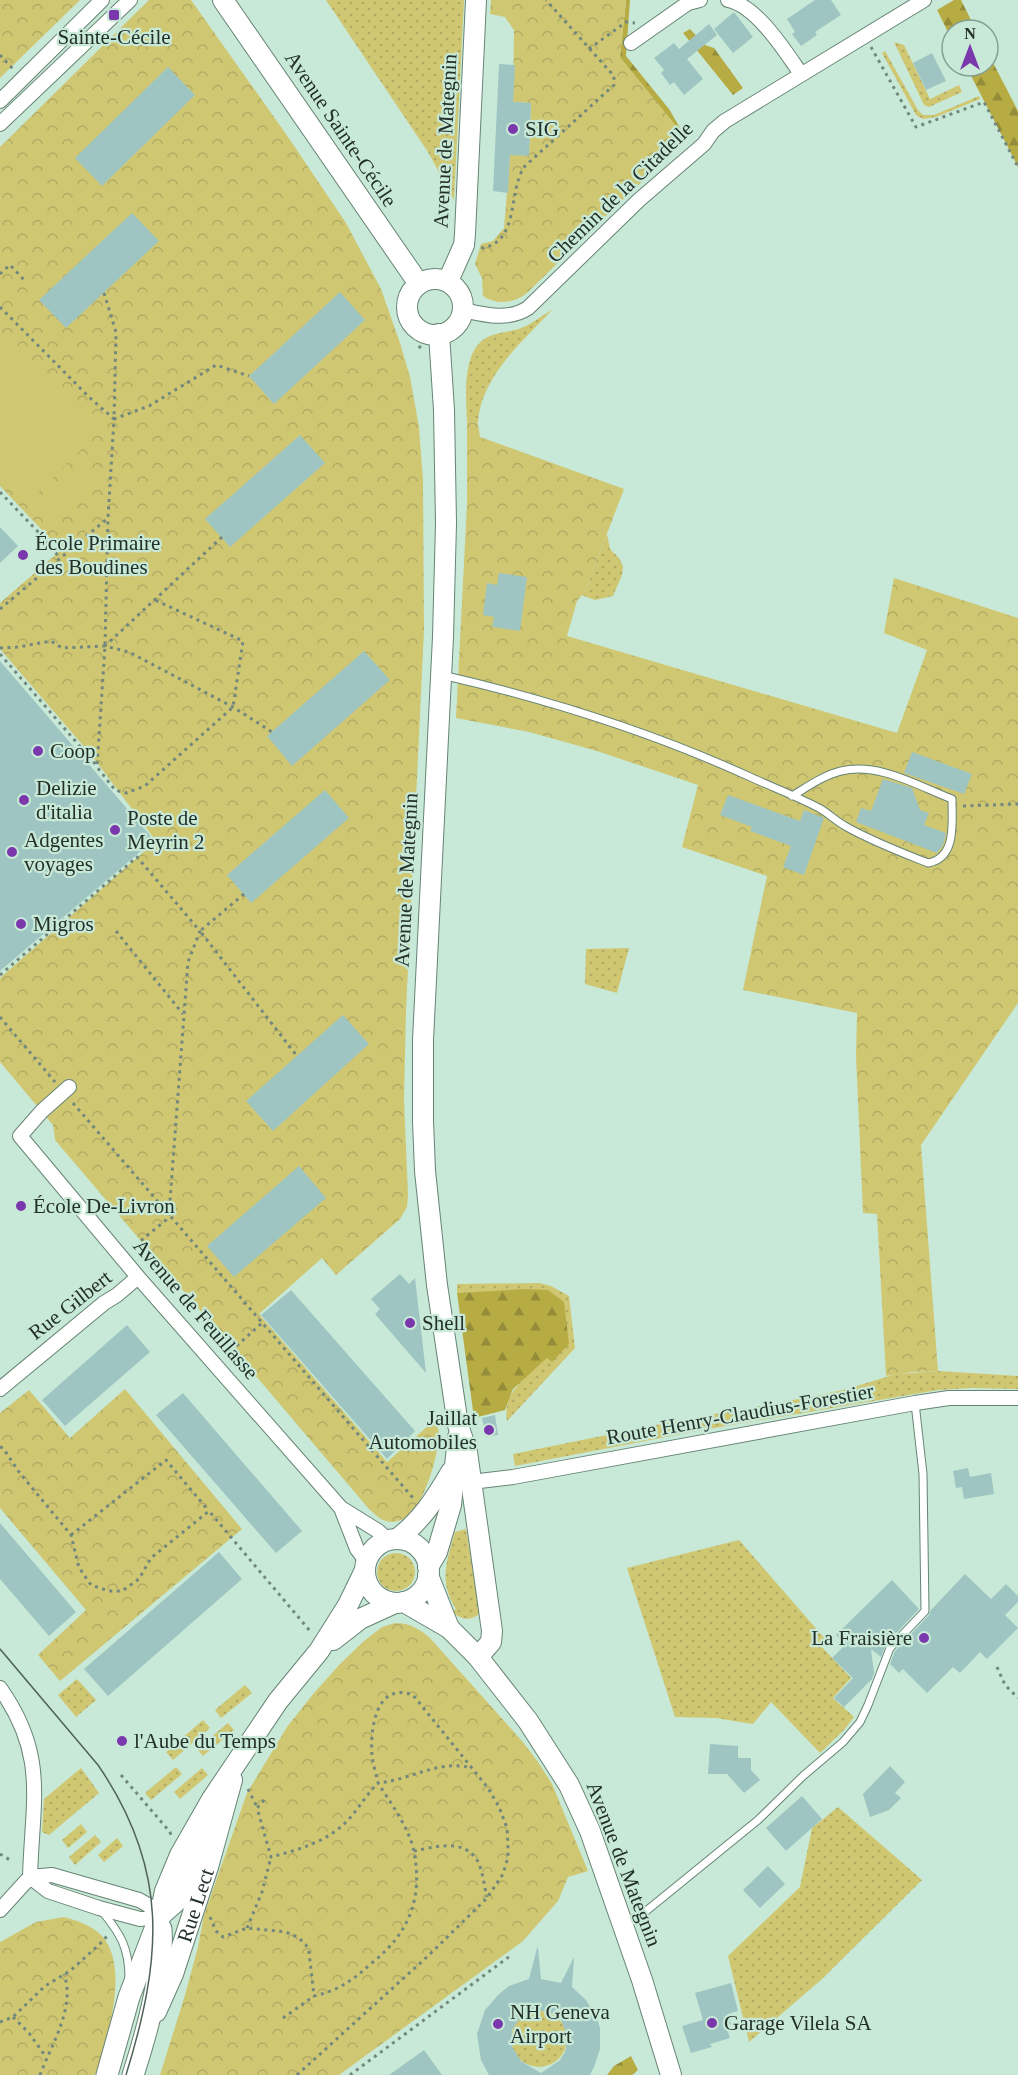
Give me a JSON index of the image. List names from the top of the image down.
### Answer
{
  "streets": {
    "main road": ["Avenue Sainte-Cécile", "Avenue de Mategnin", "Rue Lect"],
    "street": [
      "Chemin de la Citadelle",
      "Rue Gilbert",
      "Avenue de Feuillasse",
      "Route Henry-Claudius-Forestier"
    ]
  },
  "crossings": [
    ["Avenue Sainte-Cécile", "Avenue de Mategnin"],
    ["Avenue Sainte-Cécile", "Chemin de la Citadelle"],
    ["Avenue de Mategnin", "Chemin de la Citadelle"],
    ["Avenue de Mategnin", "Avenue de Feuillasse"],
    ["Avenue de Mategnin", "Route Henry-Claudius-Forestier"],
    ["Avenue de Mategnin", "Rue Lect"],
    ["Rue Gilbert", "Avenue de Feuillasse"],
    ["Avenue de Feuillasse", "Rue Lect"]
  ],
  "places": {
    "transit": ["Sainte-Cécile"],
    "other": [
      "SIG",
      "École Primaire des Boudines",
      "Coop",
      "Delizie d'italia",
      "Poste de Meyrin 2",
      "Adgentes voyages",
      "Migros",
      "École De-Livron",
      "Shell",
      "Jaillat Automobiles",
      "La Fraisière",
      "l'Aube du Temps",
      "Garage Vilela SA",
      "NH Geneva Airport"
    ]
  },
  "north": "top"
}
